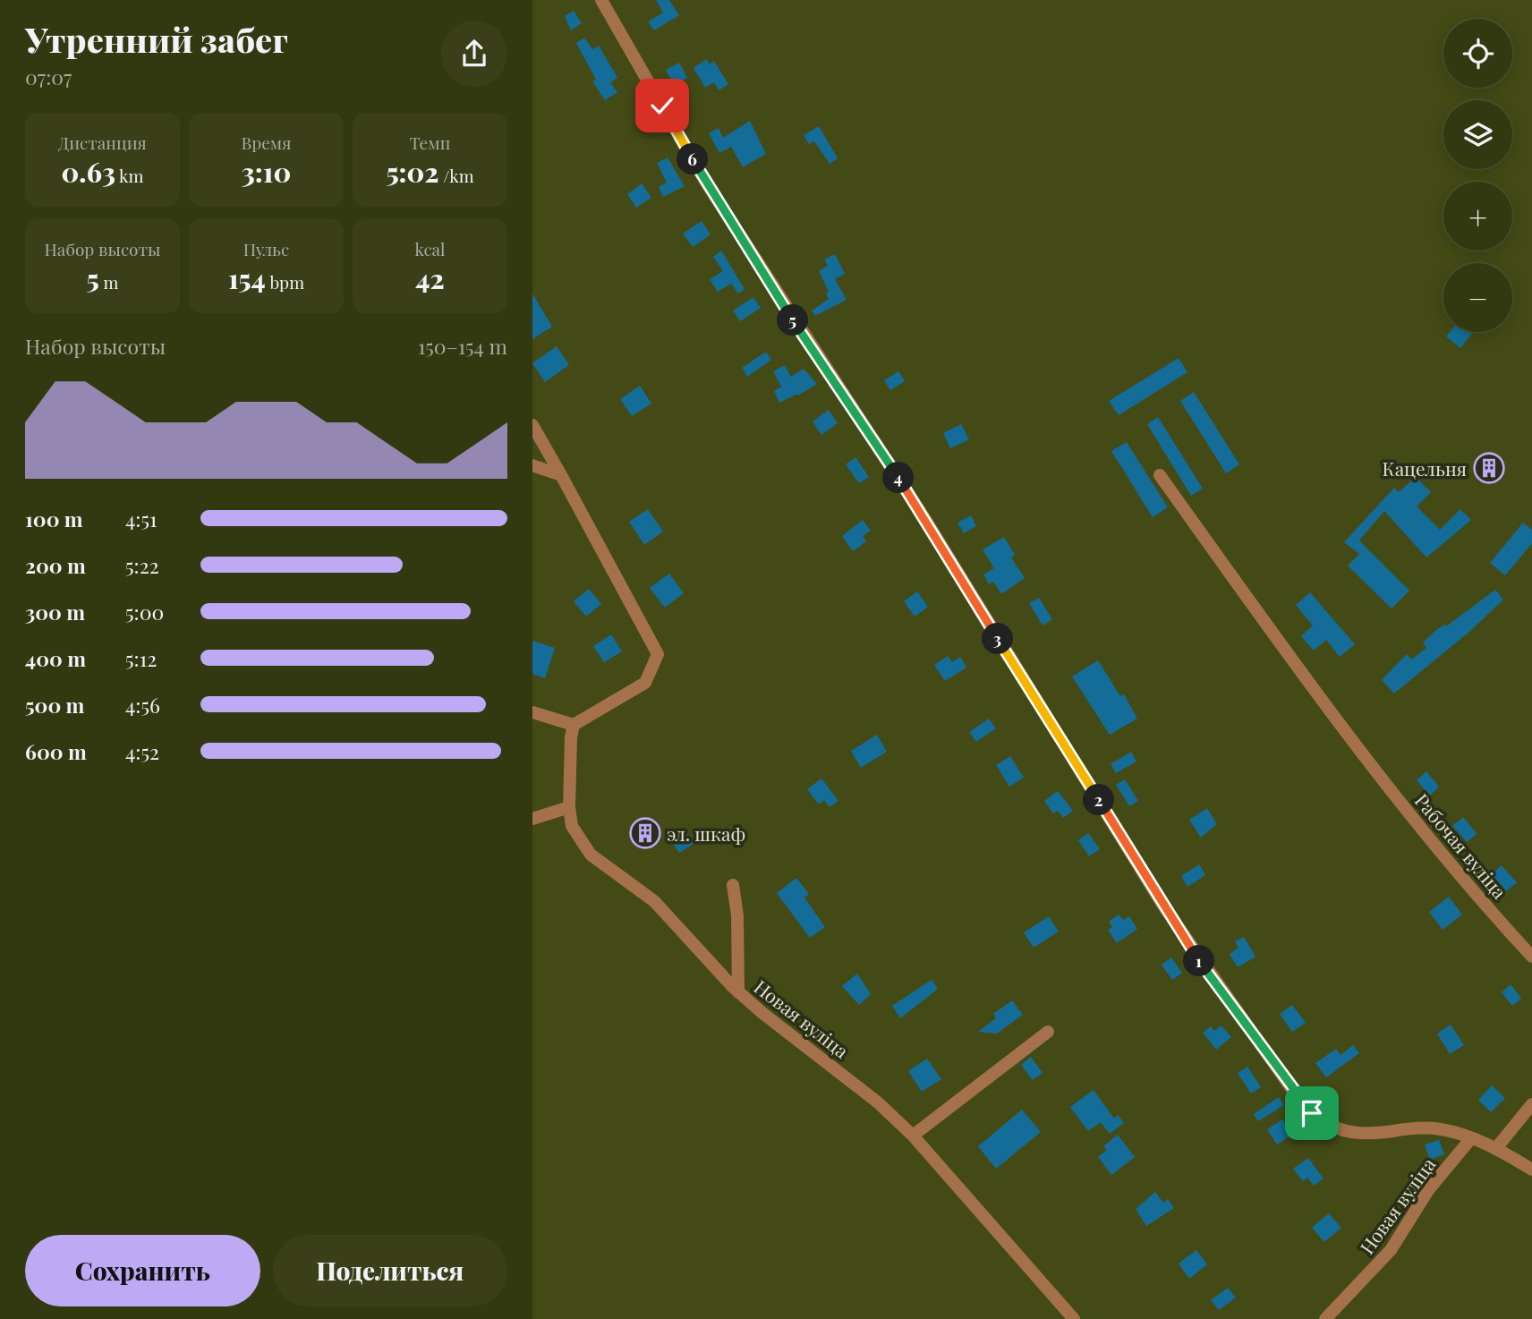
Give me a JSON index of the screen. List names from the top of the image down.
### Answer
{
  "streets": {
    "street": ["Рабочая вуліца", "Новая вуліца"]
  },
  "places": {
    "building": ["Кацельня", "эл. шкаф"]
  },
  "page": {
    "heading": ["Утренний забег", "07:07"],
    "map_buttons": ["+", "−"],
    "stats": [
      ["Дистанция", "0.63 km"],
      ["Время", "3:10"],
      ["Темп", "5:02 /km"],
      ["Набор высоты", "5 m"],
      ["Пульс", "154 bpm"],
      ["kcal", "42"]
    ],
    "pins": [
      "6",
      "5",
      "4",
      "3",
      "2",
      "1"
    ],
    "chart": ["Набор высоты", "150–154 m"],
    "list": [
      {
        "name": "100 m",
        "note": "4:51"
      },
      {
        "name": "200 m",
        "note": "5:22"
      },
      {
        "name": "300 m",
        "note": "5:00"
      },
      {
        "name": "400 m",
        "note": "5:12"
      },
      {
        "name": "500 m",
        "note": "4:56"
      },
      {
        "name": "600 m",
        "note": "4:52"
      }
    ],
    "buttons": ["Сохранить", "Поделиться"]
  }
}
